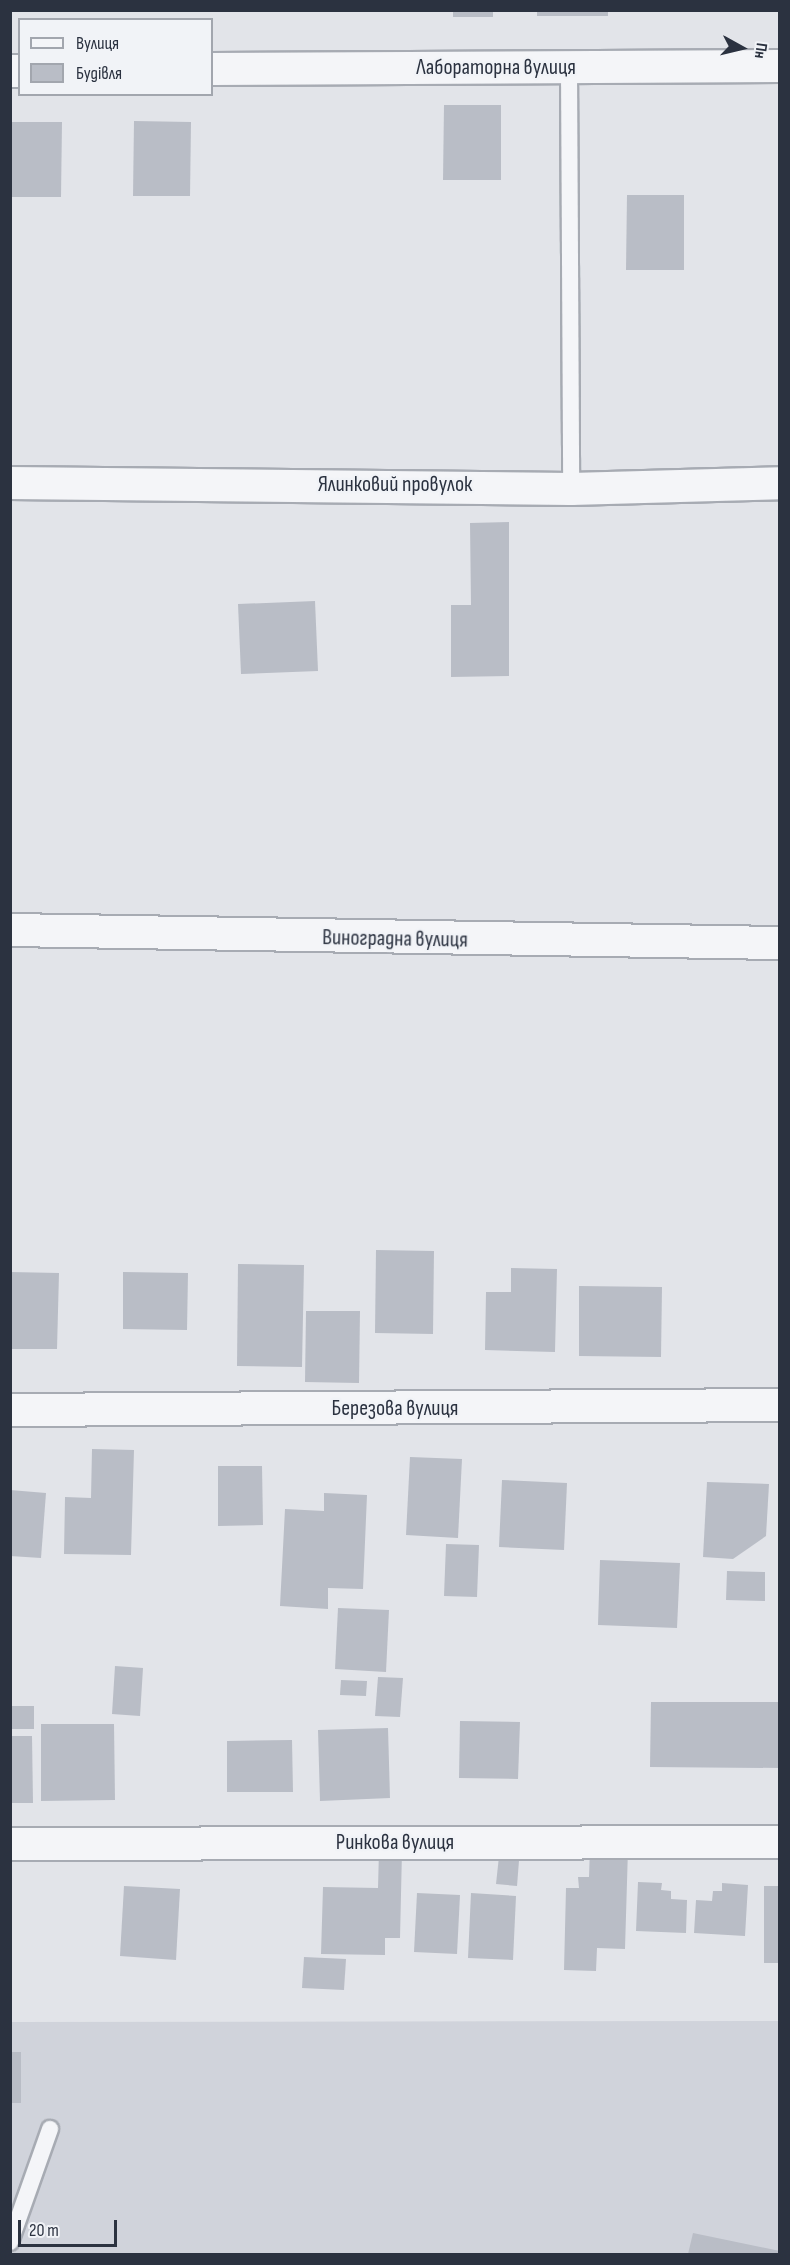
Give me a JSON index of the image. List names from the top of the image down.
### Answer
{
  "streets": {
    "street": [
      "Лабораторна вулиця",
      "Ялинковий провулок",
      "Виноградна вулиця",
      "Березова вулиця",
      "Ринкова вулиця"
    ]
  },
  "legend": ["Вулиця", "Будівля"],
  "scale_bar": "20 m",
  "north": "right"
}
